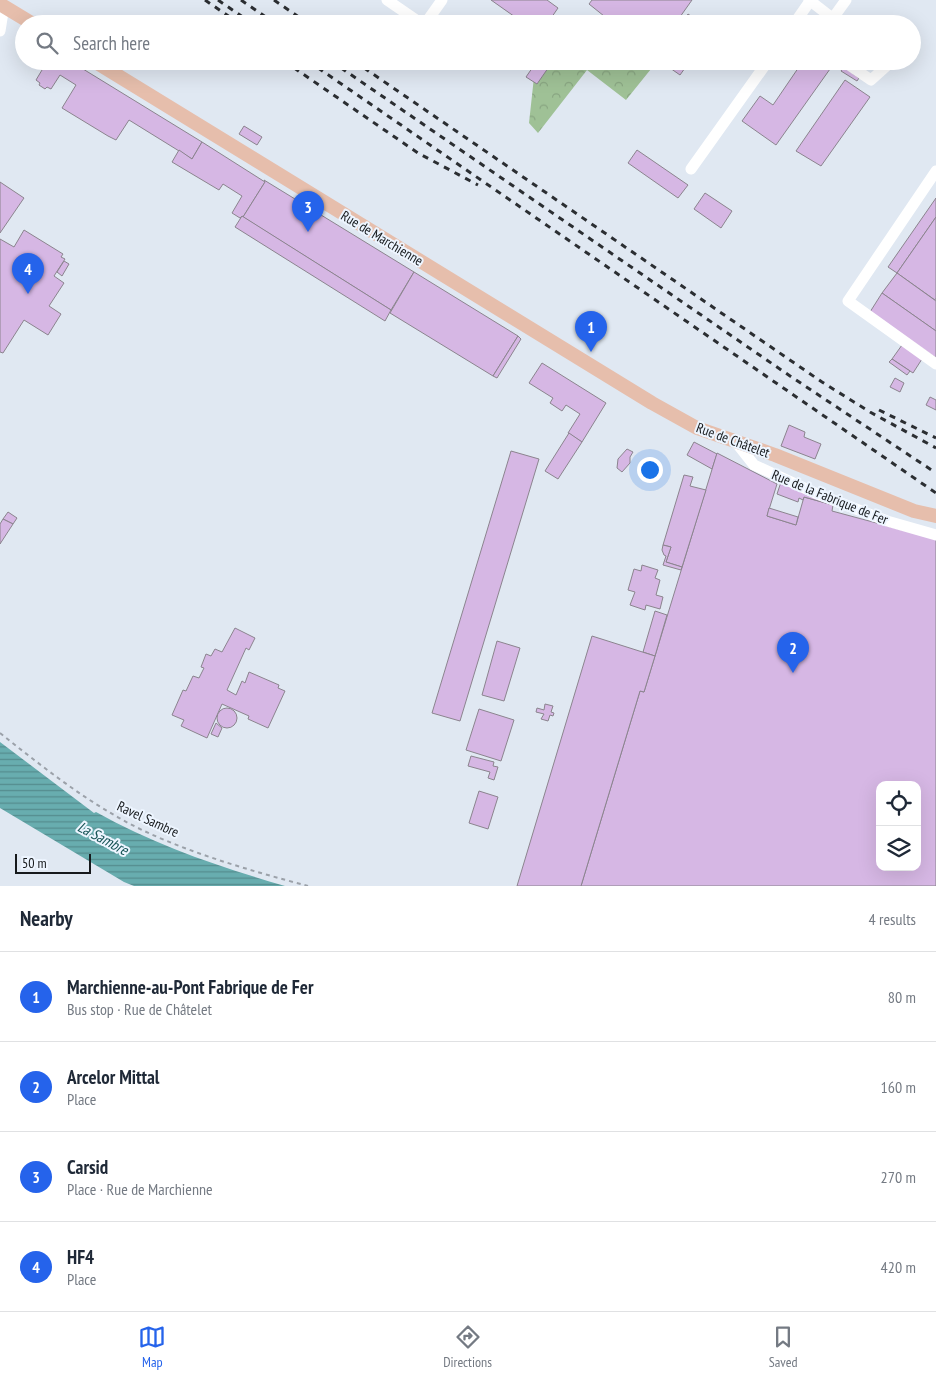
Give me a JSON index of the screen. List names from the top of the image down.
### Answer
{
  "streets": {
    "main road": ["Rue de Marchienne", "Rue de Châtelet"],
    "street": ["Rue de la Fabrique de Fer"],
    "path": ["Ravel Sambre"]
  },
  "crossings": [
    ["Rue de Marchienne", "Rue de Châtelet"],
    ["Rue de Châtelet", "Rue de la Fabrique de Fer"]
  ],
  "water": ["La Sambre"],
  "scale_bar": "50 m",
  "page": {
    "search": "Search here",
    "pins": [
      "3",
      "4",
      "1",
      "2"
    ],
    "scale": "50 m",
    "heading": ["Nearby", "4 results"],
    "list": [
      {
        "mark": "1",
        "name": "Marchienne-au-Pont Fabrique de Fer",
        "note": "Bus stop · Rue de Châtelet",
        "value": "80 m"
      },
      {
        "mark": "2",
        "name": "Arcelor Mittal",
        "note": "Place",
        "value": "160 m"
      },
      {
        "mark": "3",
        "name": "Carsid",
        "note": "Place · Rue de Marchienne",
        "value": "270 m"
      },
      {
        "mark": "4",
        "name": "HF4",
        "note": "Place",
        "value": "420 m"
      }
    ],
    "nav": ["Map", "Directions", "Saved"]
  }
}
